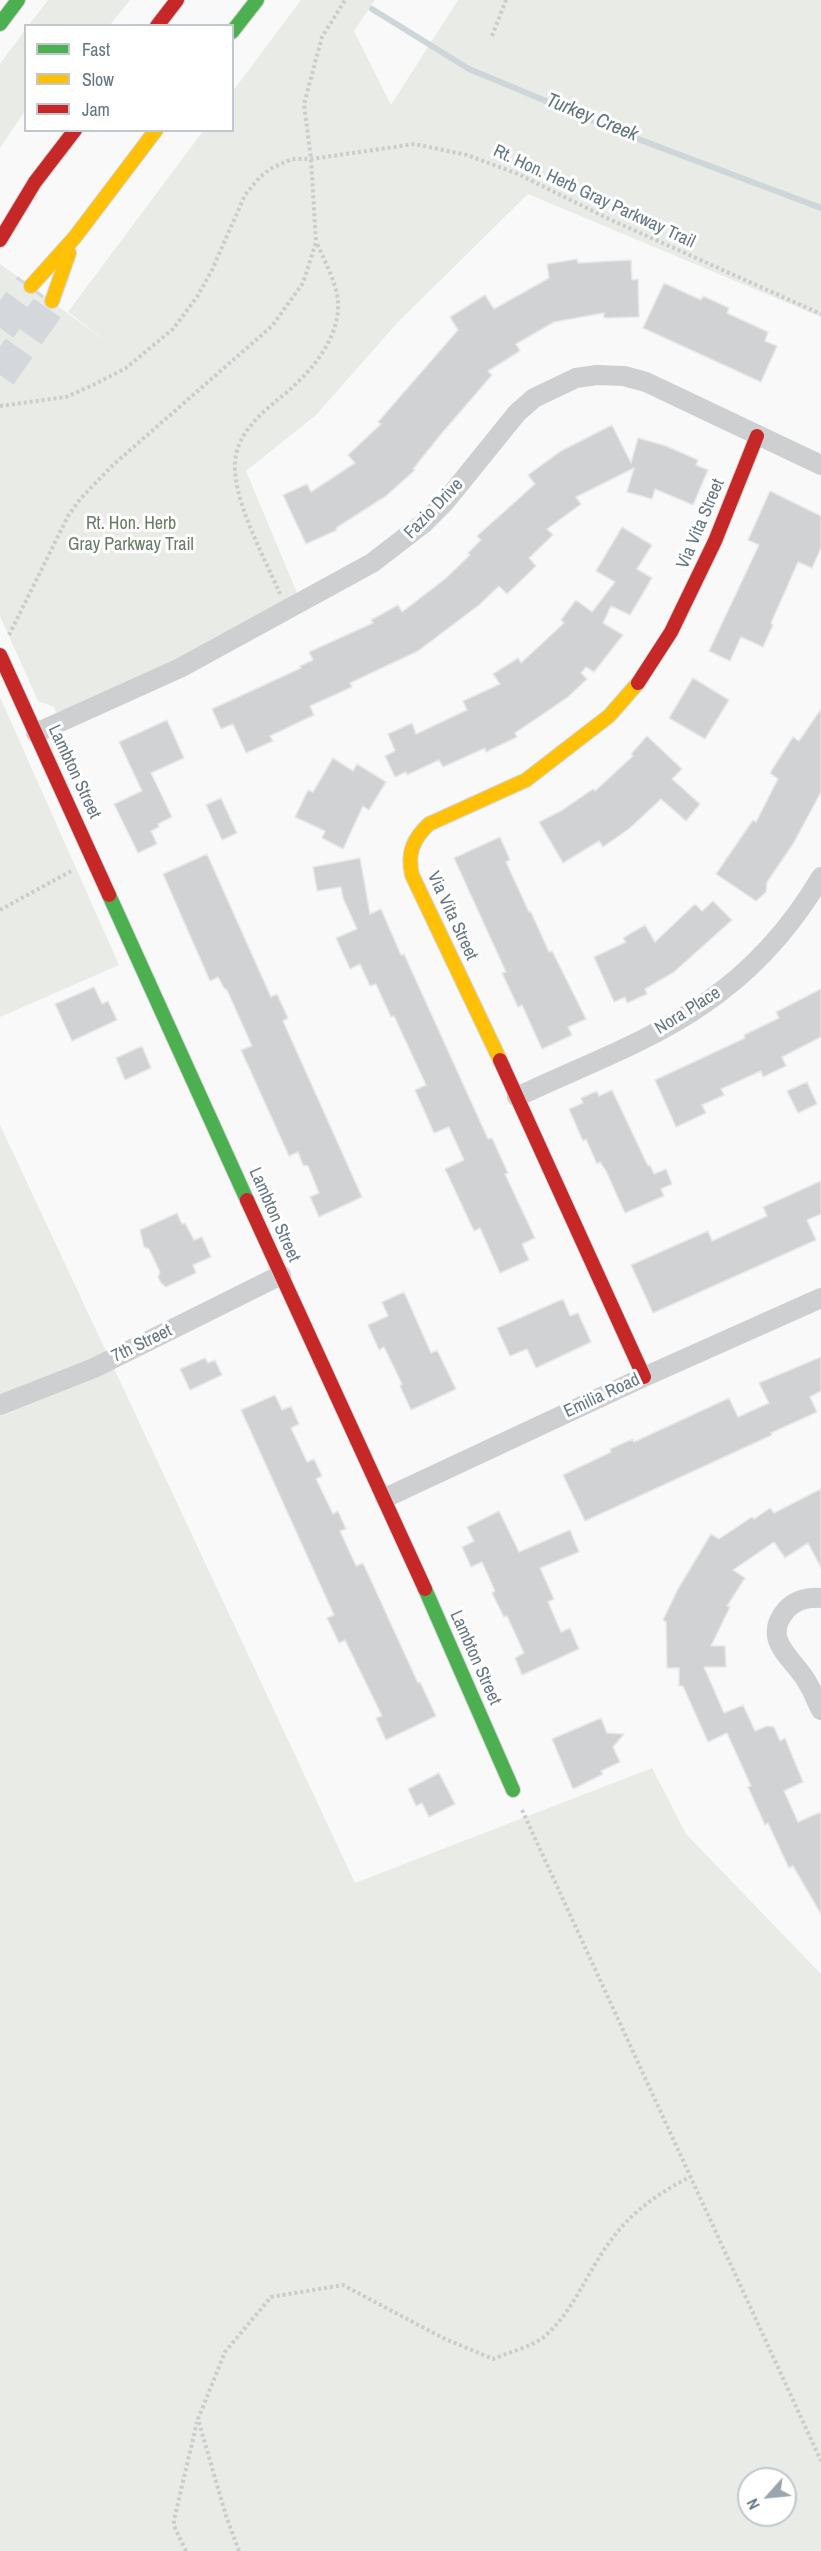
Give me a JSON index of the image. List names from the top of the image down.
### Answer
{
  "streets": {
    "main road": ["Via Vita Street", "Lambton Street"],
    "street": [
      "Fazio Drive",
      "Nora Place",
      "7th Street",
      "Emilia Road"
    ],
    "path": ["Rt. Hon. Herb Gray Parkway Trail"]
  },
  "crossings": [
    ["Fazio Drive", "Via Vita Street"],
    ["Fazio Drive", "Lambton Street"],
    ["Via Vita Street", "Nora Place"],
    ["Via Vita Street", "Emilia Road"],
    ["Lambton Street", "7th Street"],
    ["Lambton Street", "Emilia Road"]
  ],
  "water": ["Turkey Creek"],
  "parks": ["Rt. Hon. Herb Gray Parkway Trail"],
  "legend": ["Fast", "Slow", "Jam"],
  "north": "bottom left"
}
